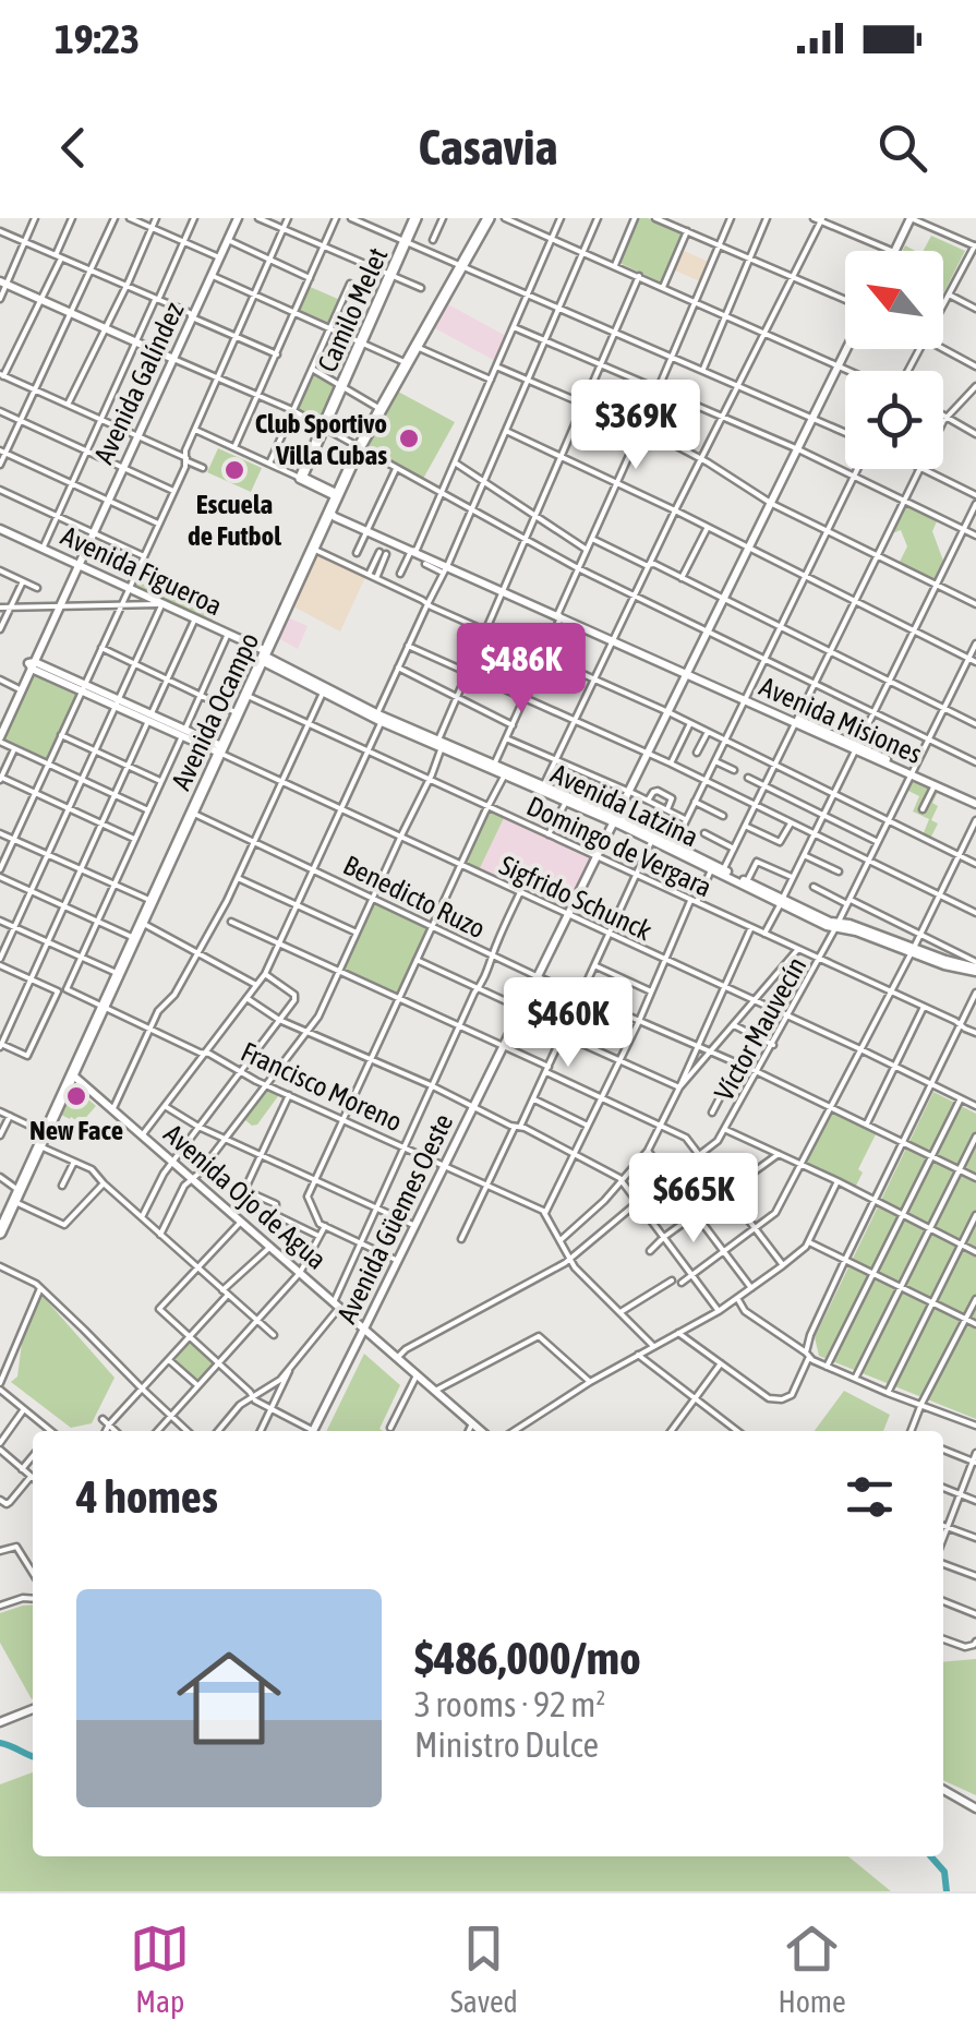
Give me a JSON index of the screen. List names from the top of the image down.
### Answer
{
  "streets": {
    "main road": [
      "Camilo Melet",
      "Avenida Galíndez",
      "Avenida Figueroa",
      "Avenida Ocampo",
      "Avenida Misiones",
      "Avenida Latzina",
      "Avenida Ojo de Agua",
      "Avenida Güemes Oeste"
    ],
    "street": [
      "Domingo de Vergara",
      "Benedicto Ruzo",
      "Sigfrido Schunck",
      "Víctor Mauvecín",
      "Francisco Moreno"
    ]
  },
  "crossings": [
    ["Avenida Galíndez", "Avenida Figueroa"],
    ["Avenida Figueroa", "Avenida Ocampo"],
    ["Avenida Figueroa", "Avenida Latzina"],
    ["Avenida Ocampo", "Avenida Latzina"],
    ["Avenida Ocampo", "Domingo de Vergara"],
    ["Avenida Ocampo", "Benedicto Ruzo"],
    ["Avenida Ocampo", "Sigfrido Schunck"],
    ["Avenida Ocampo", "Francisco Moreno"],
    ["Avenida Ocampo", "Avenida Ojo de Agua"],
    ["Avenida Misiones", "Víctor Mauvecín"],
    ["Avenida Misiones", "Avenida Güemes Oeste"],
    ["Avenida Latzina", "Víctor Mauvecín"],
    ["Avenida Latzina", "Avenida Güemes Oeste"],
    ["Domingo de Vergara", "Víctor Mauvecín"],
    ["Domingo de Vergara", "Avenida Güemes Oeste"],
    ["Benedicto Ruzo", "Víctor Mauvecín"],
    ["Benedicto Ruzo", "Avenida Güemes Oeste"],
    ["Sigfrido Schunck", "Víctor Mauvecín"],
    ["Sigfrido Schunck", "Avenida Güemes Oeste"],
    ["Víctor Mauvecín", "Avenida Ojo de Agua"],
    ["Francisco Moreno", "Avenida Güemes Oeste"],
    ["Avenida Ojo de Agua", "Avenida Güemes Oeste"]
  ],
  "places": ["Club Sportivo Villa Cubas", "Escuela de Futbol", "New Face"],
  "north": "top left",
  "page": {
    "status": "19:23",
    "header": "Casavia",
    "price": [
      "$369K",
      "$486K",
      "$460K",
      "$665K"
    ],
    "heading": "4 homes",
    "list": [
      {
        "name": "$486,000/mo",
        "note": "3 rooms · 92 m² · Ministro Dulce"
      }
    ],
    "tabs": ["Map", "Saved", "Home"]
  }
}
